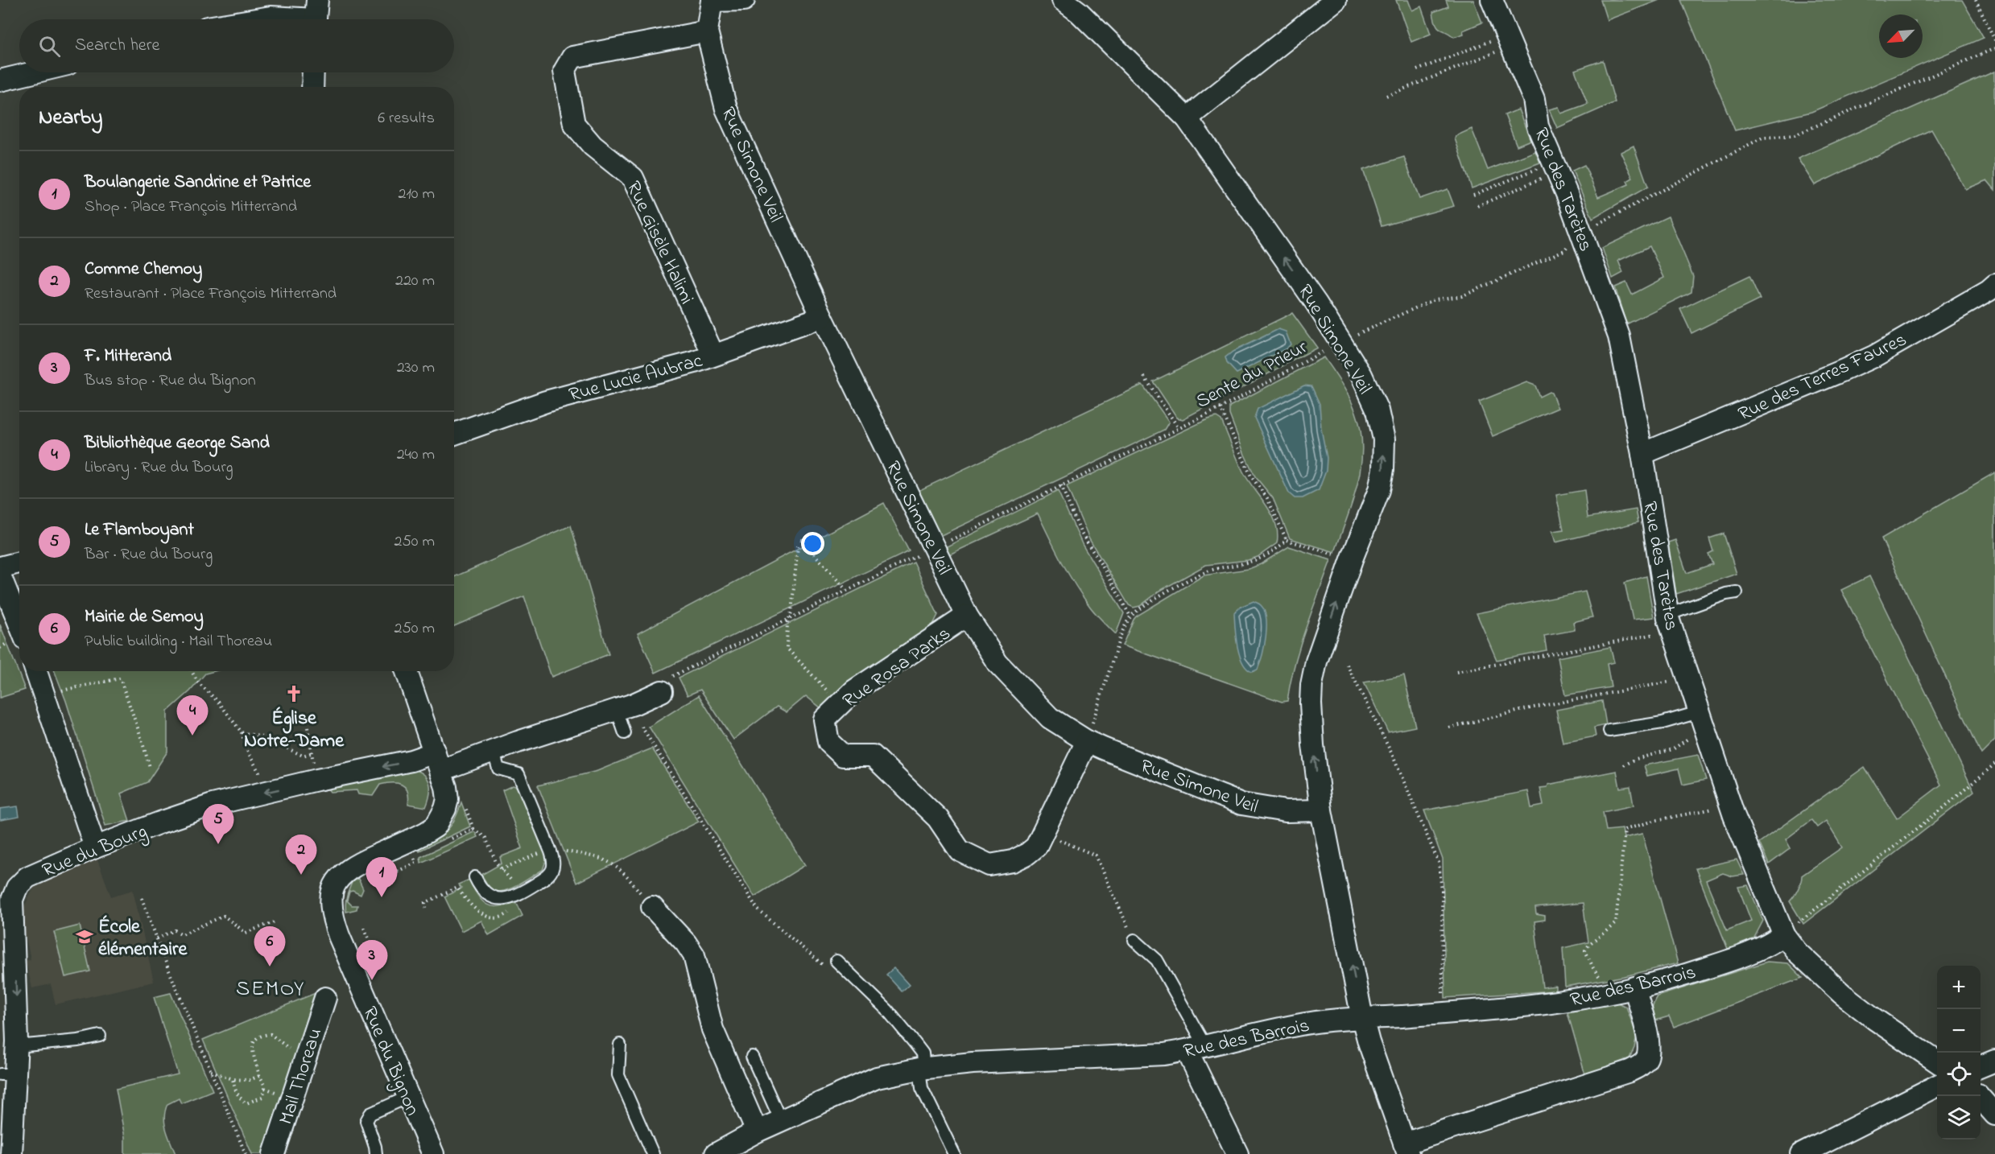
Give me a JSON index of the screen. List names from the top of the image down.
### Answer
{
  "streets": {
    "street": [
      "Rue Simone Veil",
      "Rue des Tarètes",
      "Rue Gisèle Halimi",
      "Rue des Terres Faures",
      "Rue Lucie Aubrac",
      "Rue Rosa Parks",
      "Rue du Bourg",
      "Rue des Barrois",
      "Rue du Bignon",
      "Mail Thoreau"
    ],
    "path": ["Sente du Prieur"]
  },
  "crossings": [
    ["Rue Simone Veil", "Rue Gisèle Halimi"],
    ["Rue Simone Veil", "Sente du Prieur"],
    ["Rue Simone Veil", "Rue Lucie Aubrac"],
    ["Rue Simone Veil", "Rue Rosa Parks"],
    ["Rue Simone Veil", "Rue des Barrois"],
    ["Rue des Tarètes", "Sente du Prieur"],
    ["Rue des Tarètes", "Rue des Terres Faures"],
    ["Rue des Tarètes", "Rue des Barrois"],
    ["Rue Gisèle Halimi", "Rue Lucie Aubrac"],
    ["Sente du Prieur", "Rue du Bourg"],
    ["Rue du Bourg", "Rue du Bignon"]
  ],
  "one_way": ["Rue Simone Veil", "Rue du Bourg"],
  "districts": ["SEMOY"],
  "places": {
    "church": ["Église Notre-Dame"],
    "school or university": ["École élémentaire"]
  },
  "north": "bottom left",
  "page": {
    "search": "Search here",
    "heading": ["Nearby", "6 results"],
    "list": [
      {
        "mark": "1",
        "name": "Boulangerie Sandrine et Patrice",
        "note": "Shop · Place François Mitterrand",
        "value": "210 m"
      },
      {
        "mark": "2",
        "name": "Comme Chemoy",
        "note": "Restaurant · Place François Mitterrand",
        "value": "220 m"
      },
      {
        "mark": "3",
        "name": "F. Mitterand",
        "note": "Bus stop · Rue du Bignon",
        "value": "230 m"
      },
      {
        "mark": "4",
        "name": "Bibliothèque George Sand",
        "note": "Library · Rue du Bourg",
        "value": "240 m"
      },
      {
        "mark": "5",
        "name": "Le Flamboyant",
        "note": "Bar · Rue du Bourg",
        "value": "250 m"
      },
      {
        "mark": "6",
        "name": "Mairie de Semoy",
        "note": "Public building · Mail Thoreau",
        "value": "250 m"
      }
    ],
    "pins": [
      "4",
      "5",
      "2",
      "1",
      "6",
      "3"
    ],
    "map_buttons": ["+", "−"]
  }
}
